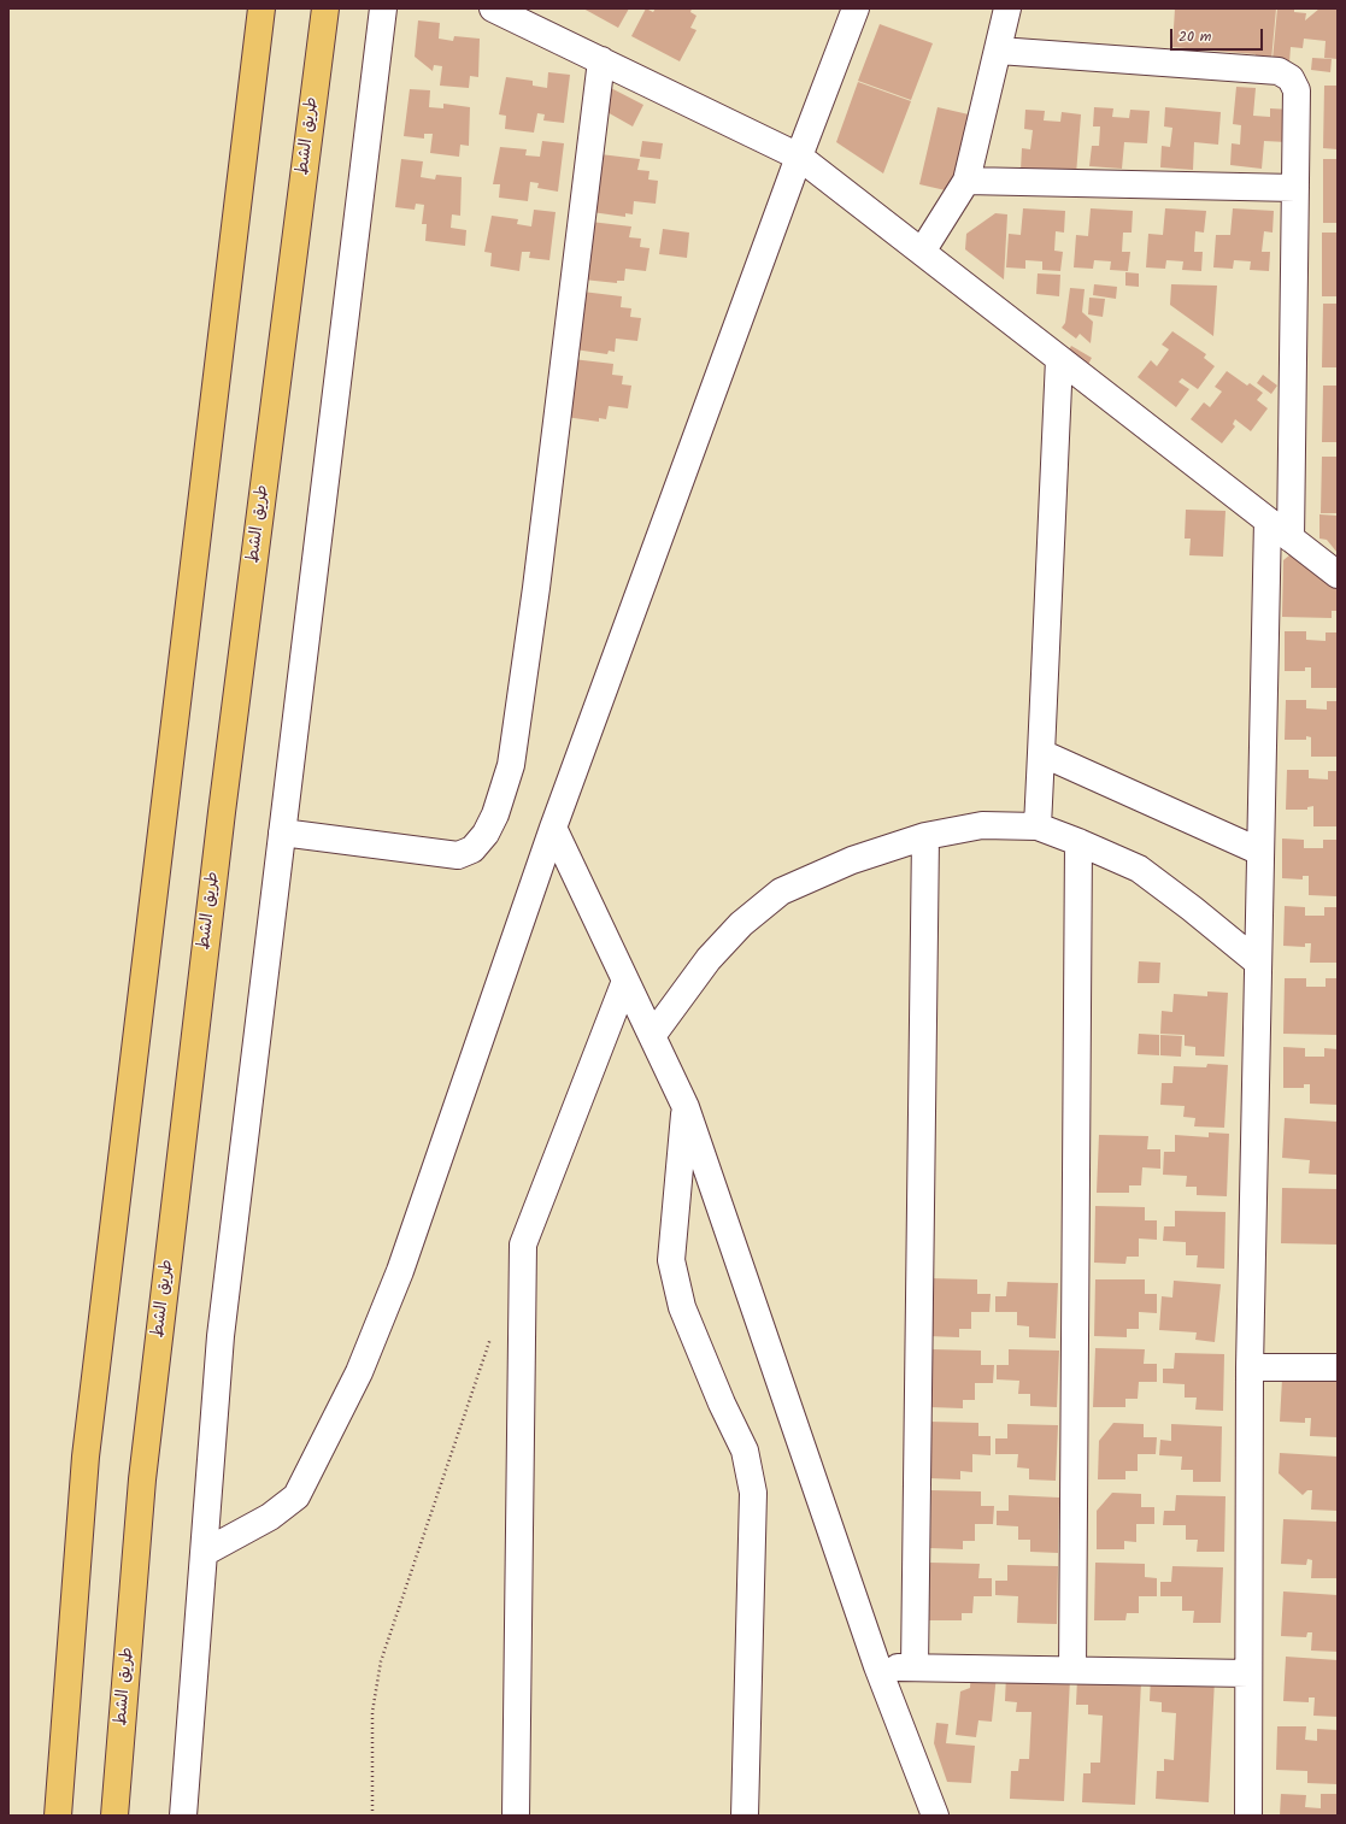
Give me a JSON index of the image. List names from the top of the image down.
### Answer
{
  "streets": {
    "main road": ["طريق الشط"]
  },
  "scale_bar": "20 m"
}
